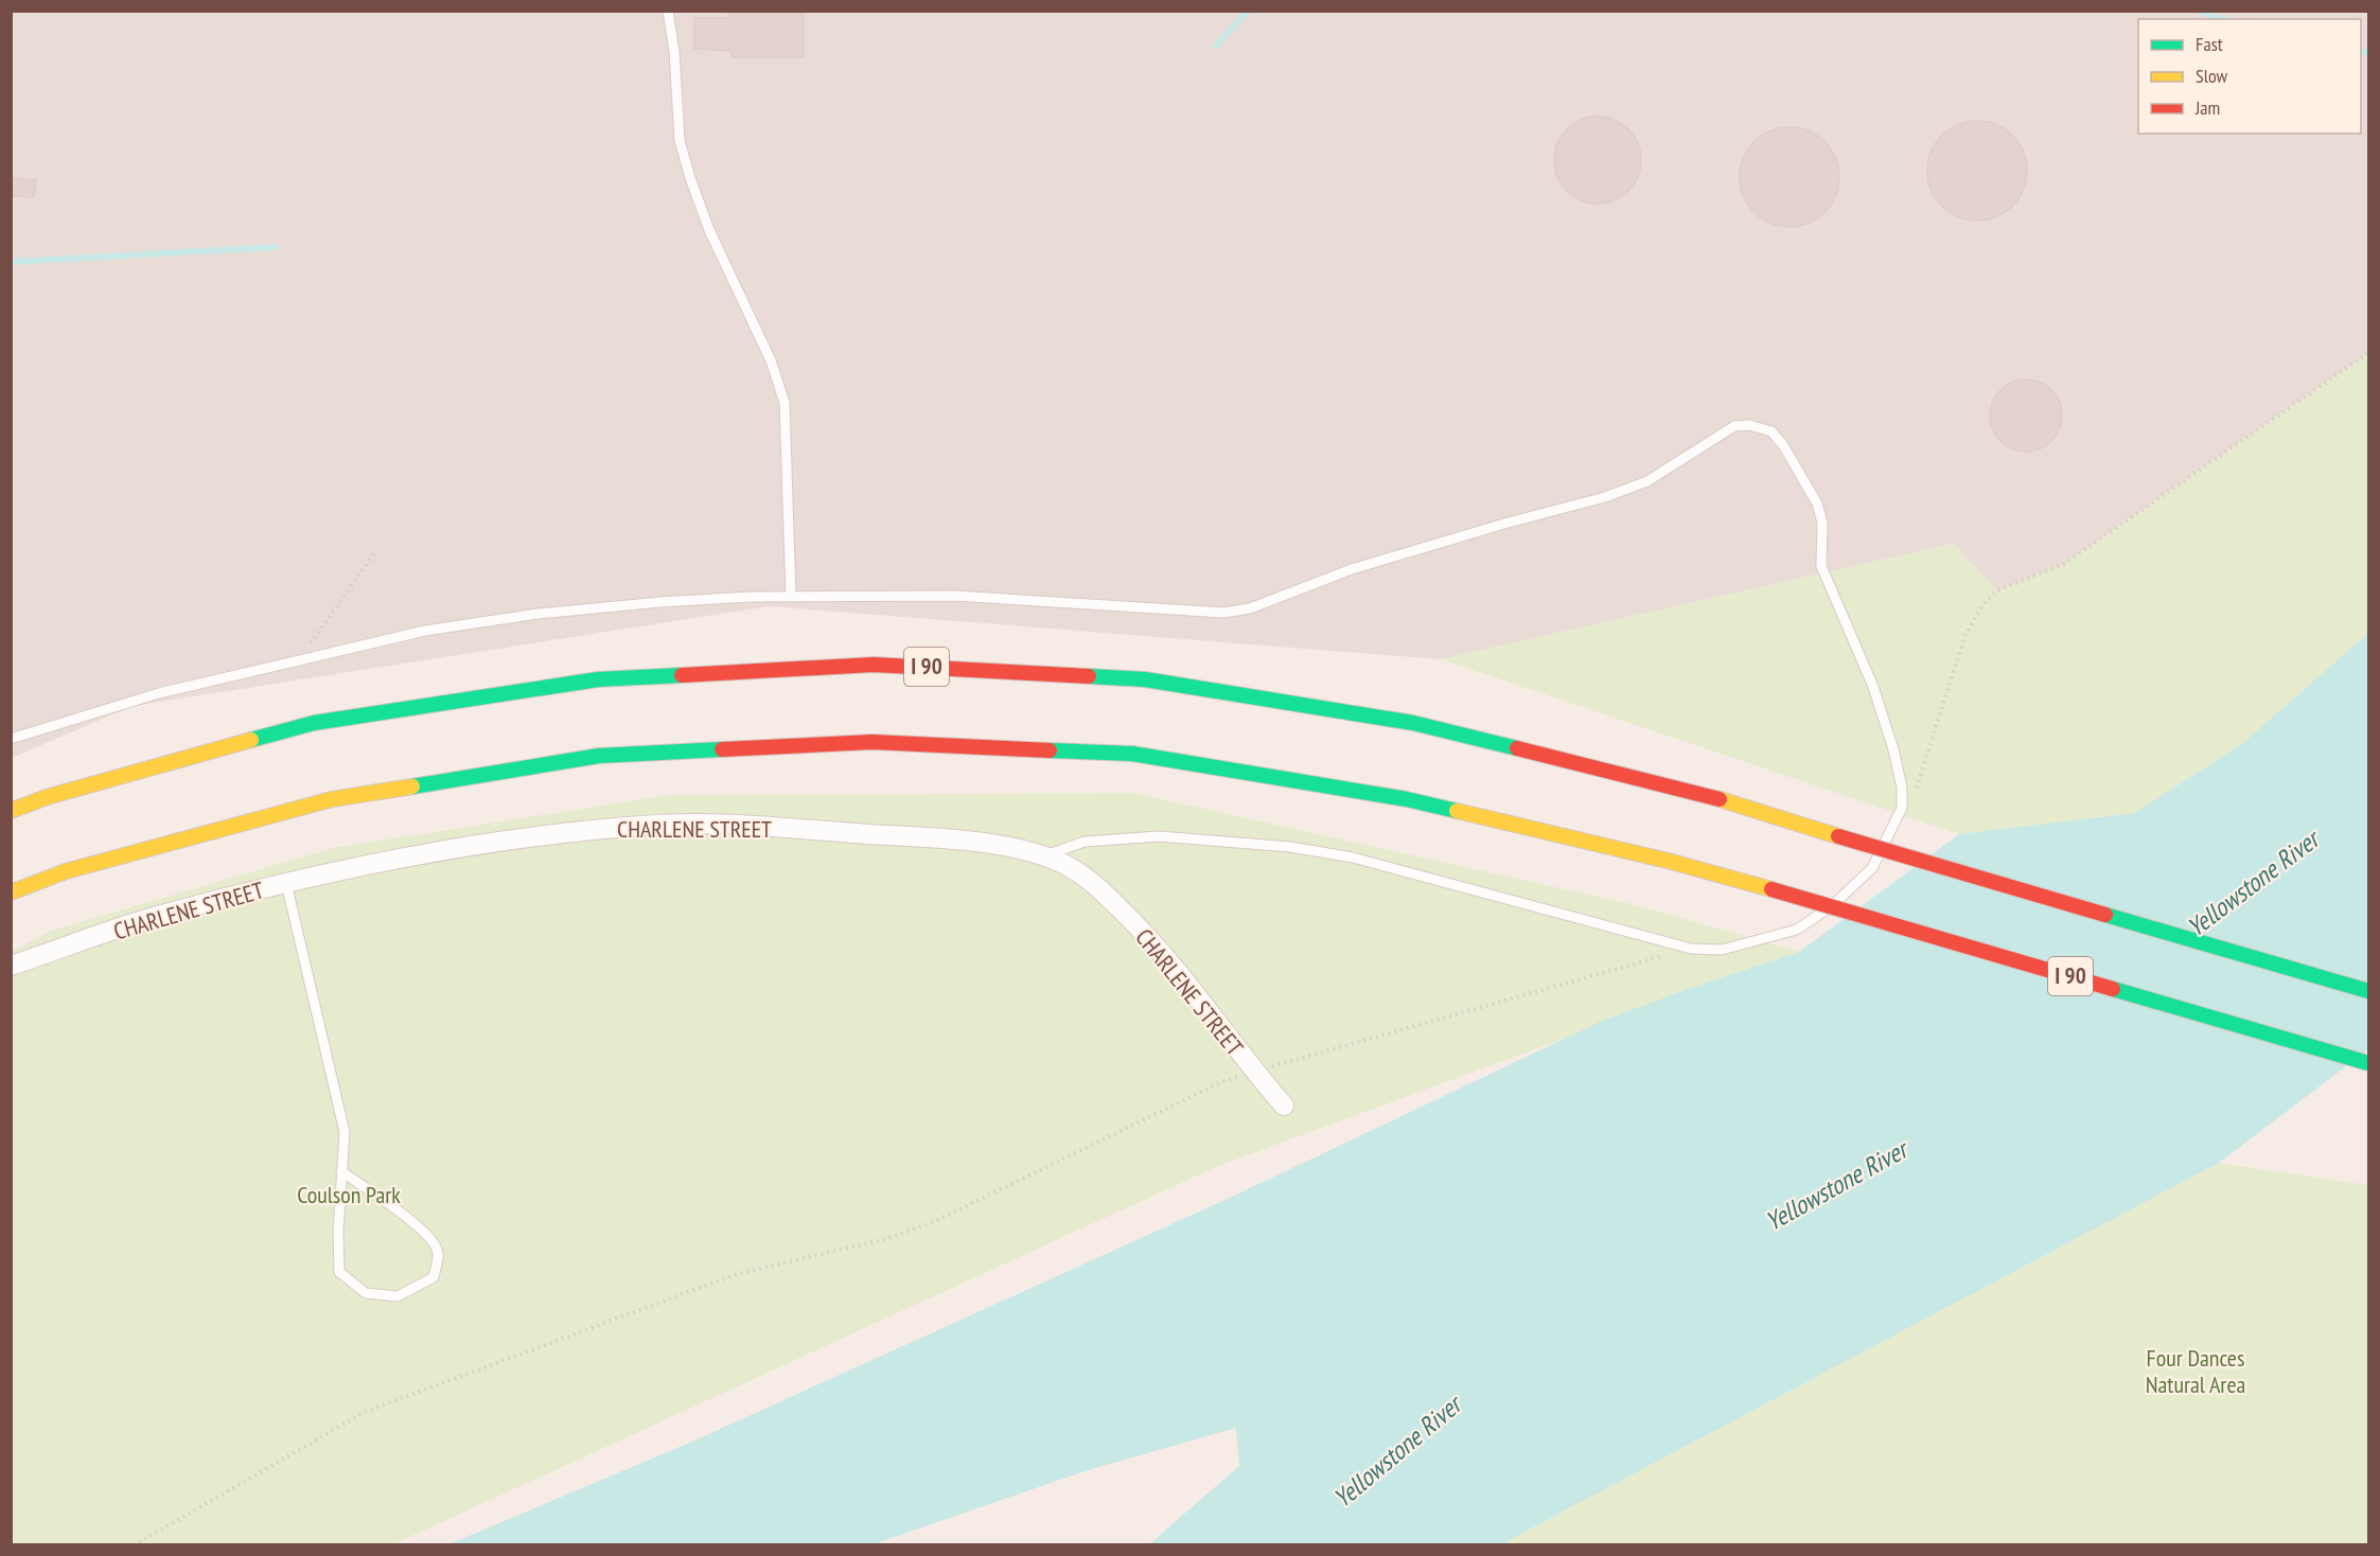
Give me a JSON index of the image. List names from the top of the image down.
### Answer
{
  "streets": {
    "highway": ["I 90"],
    "street": ["CHARLENE STREET"]
  },
  "water": ["Yellowstone River"],
  "parks": ["Coulson Park", "Four Dances Natural Area"],
  "legend": ["Fast", "Slow", "Jam"]
}
